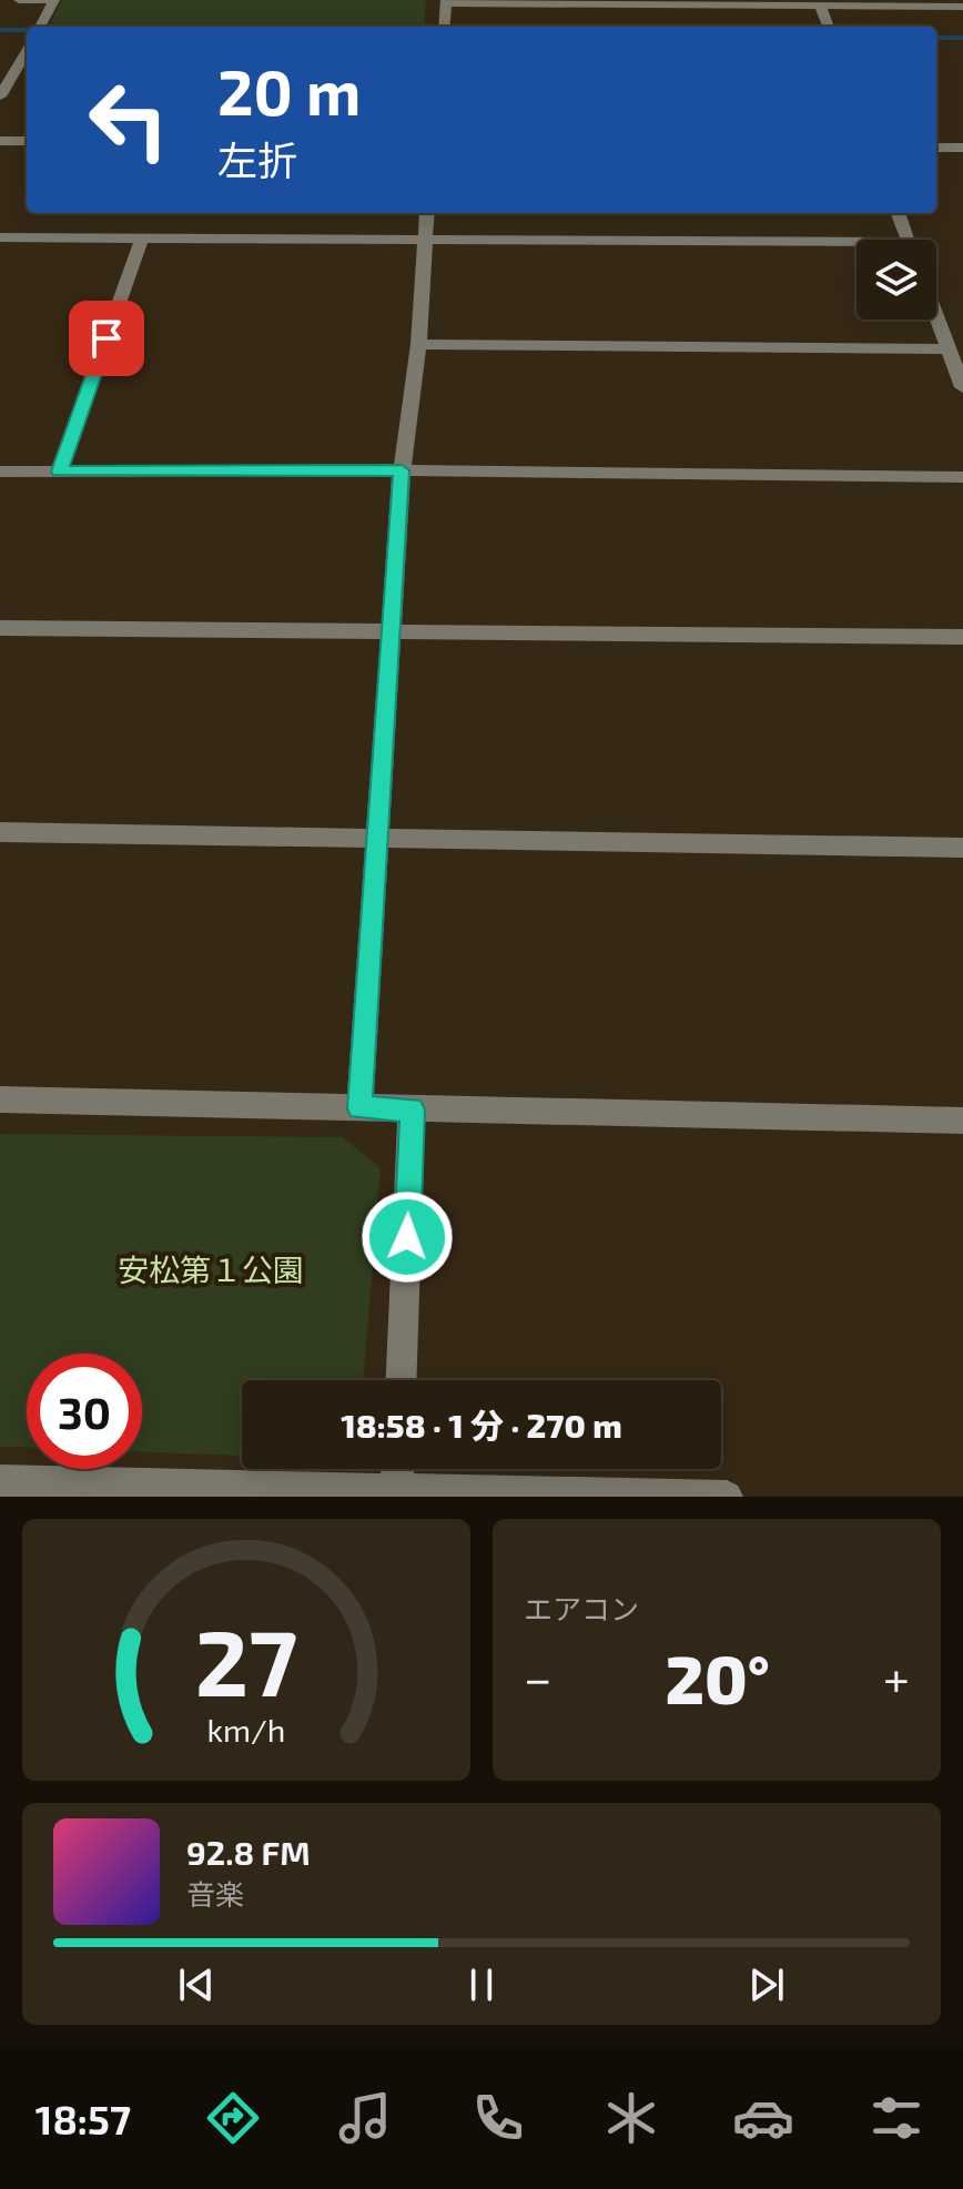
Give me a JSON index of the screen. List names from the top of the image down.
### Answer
{
  "parks": ["安松第１公園"],
  "page": {
    "turn": ["20 m", "左折"],
    "limit": "30",
    "trip": "18:58 · 1 分 · 270 m",
    "tile": "エアコン",
    "heat": ["−", "20°", "+"],
    "song": ["92.8 FM", "音楽"],
    "tabs": "18:57",
    "gauge": ["27", "km/h"]
  }
}
